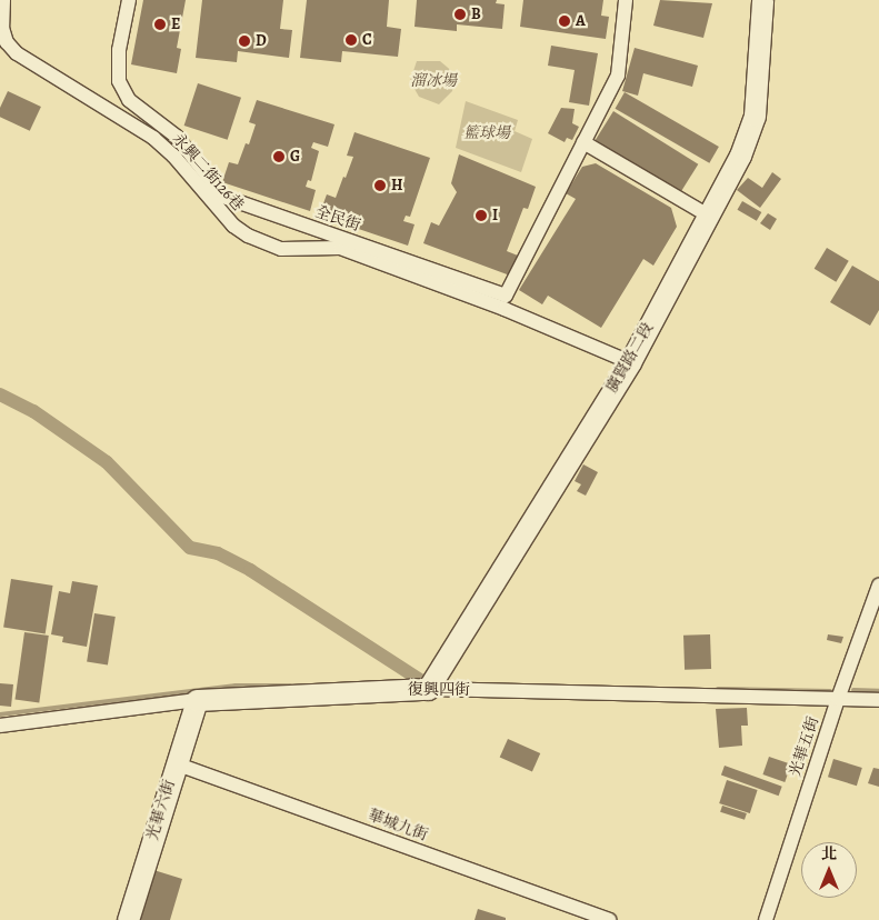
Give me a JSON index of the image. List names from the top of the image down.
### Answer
{
  "streets": {
    "street": [
      "永興二街126巷",
      "全民街",
      "廣賢路二段",
      "復興四街",
      "光華五街",
      "光華六街",
      "華城九街"
    ]
  },
  "crossings": [
    ["永興二街126巷", "廣賢路二段"],
    ["廣賢路二段", "復興四街"],
    ["復興四街", "光華五街"],
    ["復興四街", "光華六街"],
    ["光華六街", "華城九街"]
  ],
  "parks": ["溜冰場", "籃球場"],
  "places": [
    "B",
    "A",
    "E",
    "C",
    "D",
    "G",
    "H",
    "I"
  ],
  "north": "top"
}
